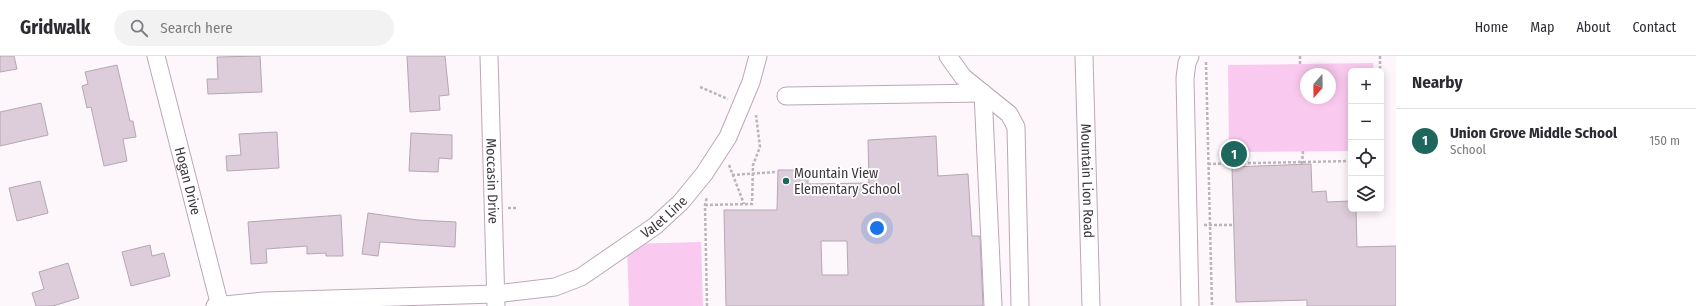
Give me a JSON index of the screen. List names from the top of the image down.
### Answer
{
  "streets": {
    "street": [
      "Hogan Drive",
      "Moccasin Drive",
      "Mountain Lion Road",
      "Valet Line"
    ]
  },
  "crossings": [
    ["Hogan Drive", "Valet Line"],
    ["Moccasin Drive", "Valet Line"]
  ],
  "places": ["Mountain View Elementary School"],
  "north": "bottom",
  "page": {
    "header": "Gridwalk",
    "search": "Search here",
    "nav": [
      "Home",
      "Map",
      "About",
      "Contact"
    ],
    "heading": "Nearby",
    "map_buttons": ["+", "−"],
    "list": [
      {
        "mark": "1",
        "name": "Union Grove Middle School",
        "note": "School",
        "value": "150 m"
      }
    ],
    "pins": "1"
  }
}
